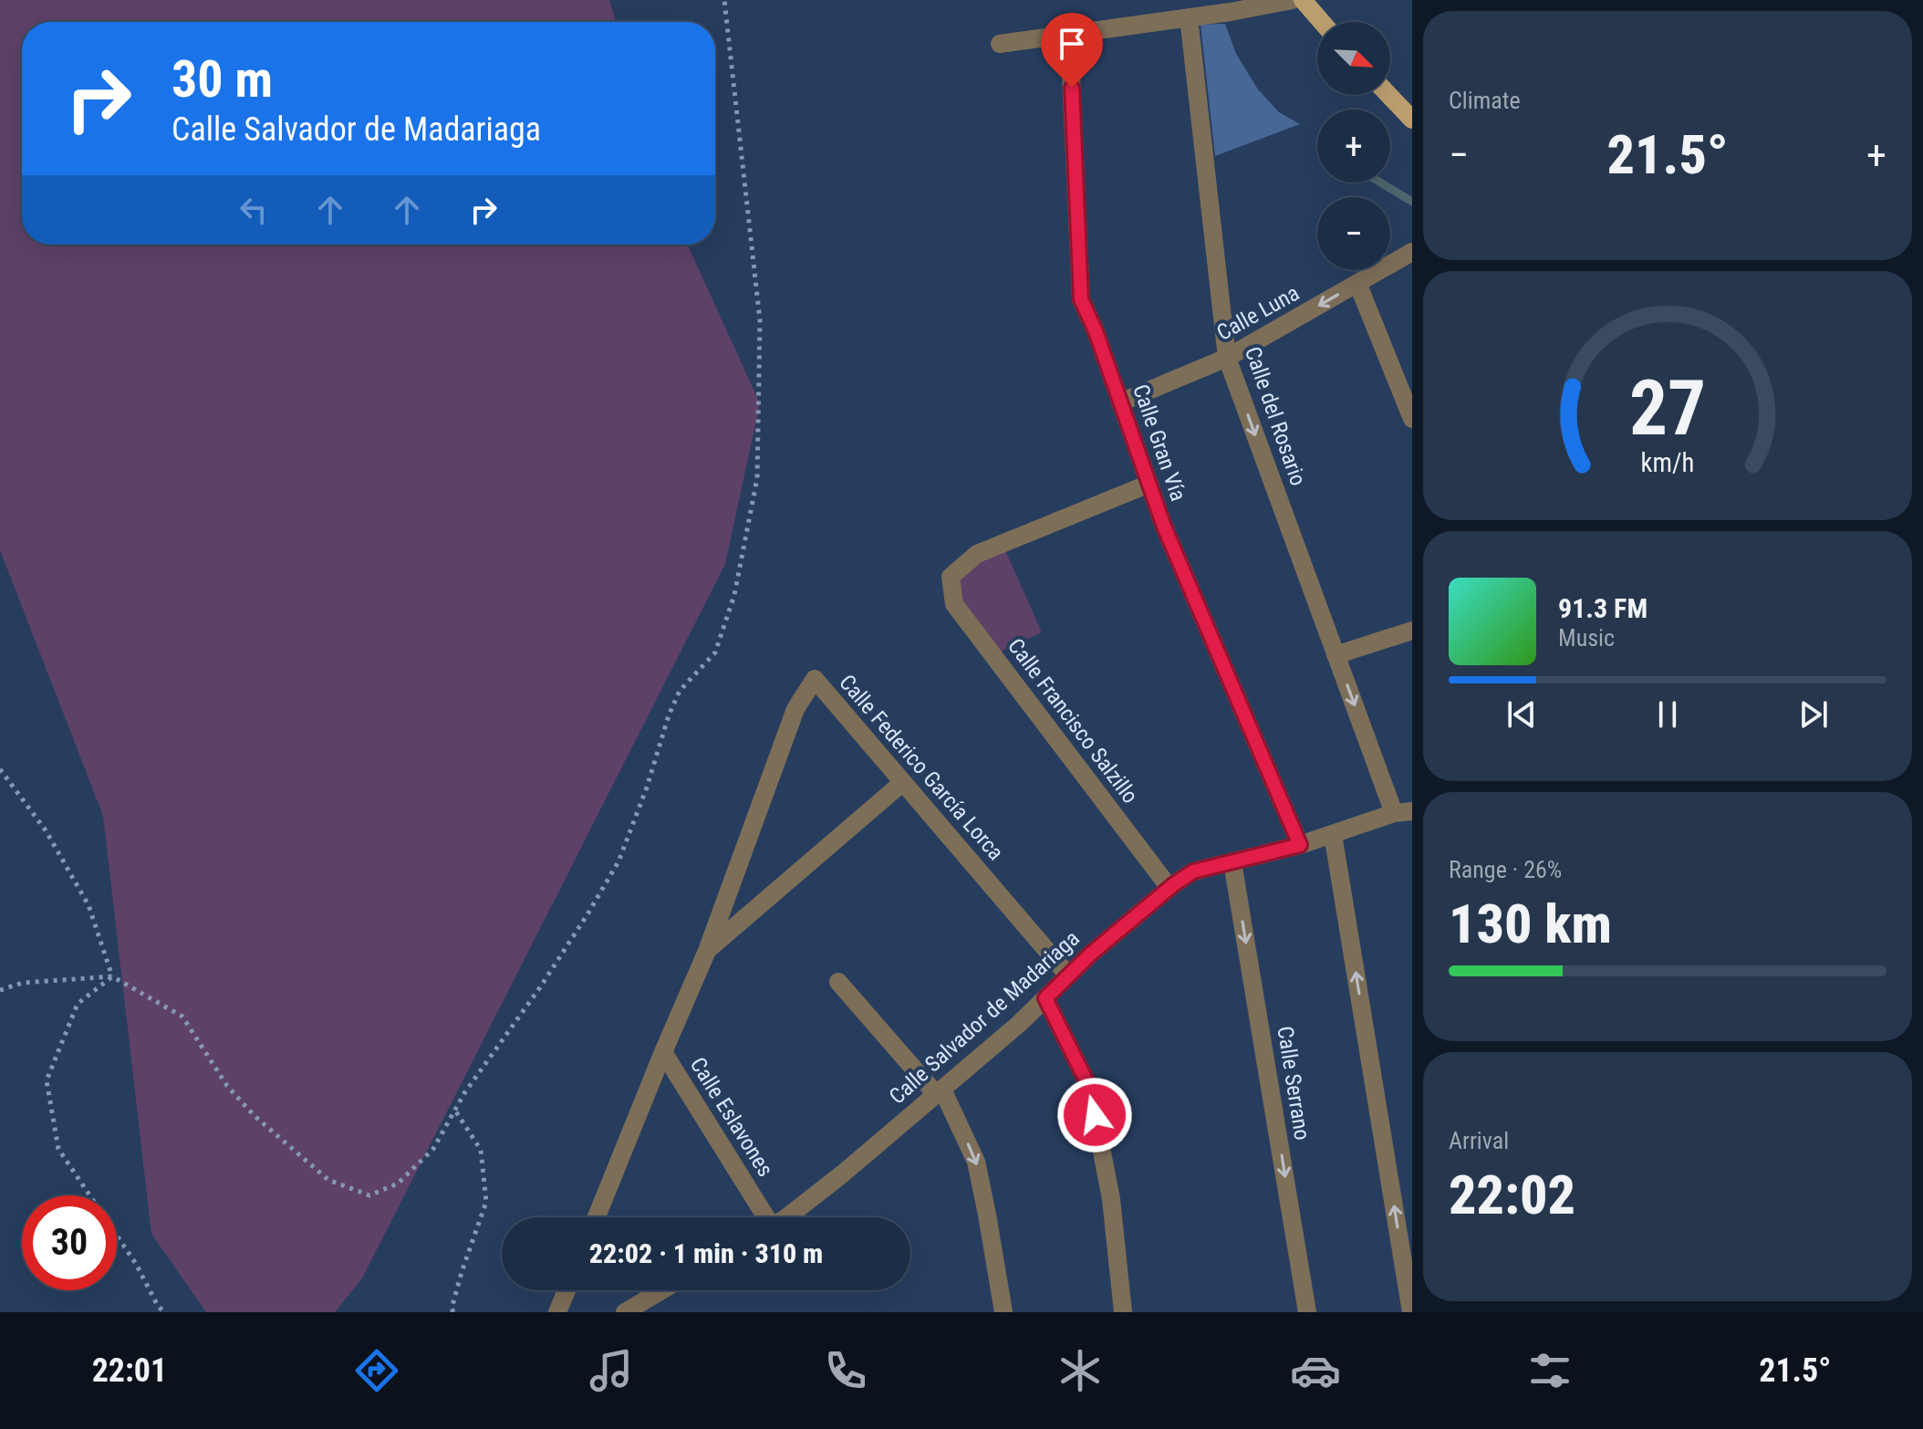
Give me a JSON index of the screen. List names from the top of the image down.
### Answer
{
  "streets": {
    "street": [
      "Calle Luna",
      "Calle del Rosario",
      "Calle Gran Vía",
      "Calle Francisco Salzillo",
      "Calle Federico García Lorca",
      "Calle Salvador de Madariaga",
      "Calle Serrano",
      "Calle Eslavones"
    ]
  },
  "crossings": [
    ["Calle Luna", "Calle del Rosario"],
    ["Calle Luna", "Calle Gran Vía"],
    ["Calle del Rosario", "Calle Salvador de Madariaga"],
    ["Calle Gran Vía", "Calle Francisco Salzillo"],
    ["Calle Gran Vía", "Calle Salvador de Madariaga"],
    ["Calle Francisco Salzillo", "Calle Salvador de Madariaga"],
    ["Calle Federico García Lorca", "Calle Salvador de Madariaga"],
    ["Calle Federico García Lorca", "Calle Eslavones"],
    ["Calle Salvador de Madariaga", "Calle Serrano"]
  ],
  "one_way": ["Calle Luna", "Calle del Rosario"],
  "north": "bottom right",
  "page": {
    "tile": [
      "Climate",
      ["Range · 26%", "130 km"],
      ["Arrival", "22:02"]
    ],
    "map_buttons": ["+", "−"],
    "turn": ["30 m", "Calle Salvador de Madariaga"],
    "heat": ["−", "21.5°", "+"],
    "song": ["91.3 FM", "Music"],
    "limit": "30",
    "trip": "22:02 · 1 min · 310 m",
    "tabs": ["22:01", "21.5°"],
    "gauge": ["27", "km/h"]
  }
}
